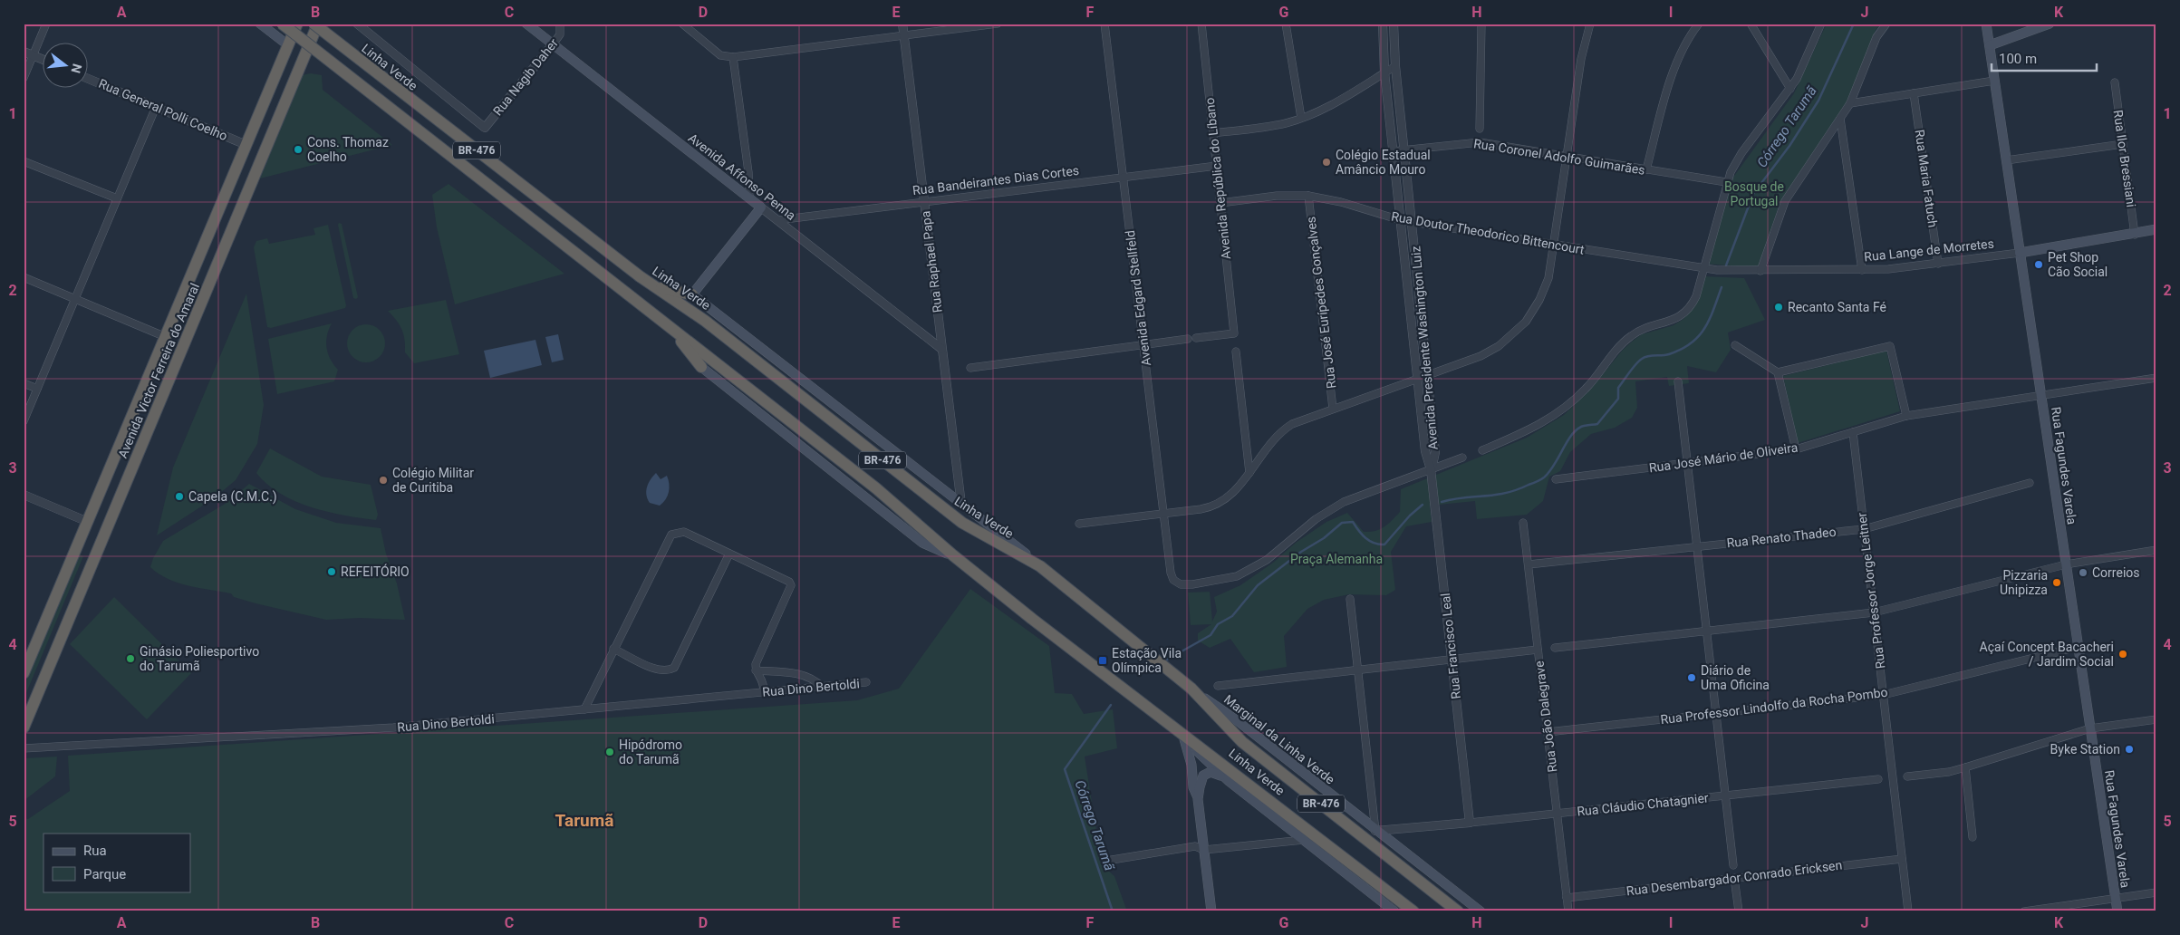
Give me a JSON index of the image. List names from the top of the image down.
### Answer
{
  "streets": {
    "highway": ["Linha Verde", "BR-476", "Avenida Victor Ferreira do Amaral"],
    "main road": [
      "Avenida Affonso Penna",
      "Rua Lange de Morretes",
      "Rua Fagundes Varela",
      "Marginal da Linha Verde"
    ],
    "street": [
      "Rua Nagib Daher",
      "Rua General Polli Coelho",
      "Rua Coronel Adolfo Guimarães",
      "Rua Ilor Bressiani",
      "Avenida República do Líbano",
      "Rua Maria Fatuch",
      "Rua Bandeirantes Dias Cortes",
      "Rua Doutor Theodorico Bittencourt",
      "Rua Raphael Papa",
      "Avenida Edgard Stellfeld",
      "Rua José Eurípedes Gonçalves",
      "Avenida Presidente Washington Luiz",
      "Rua José Mário de Oliveira",
      "Rua Renato Thadeo",
      "Rua Professor Jorge Leitner",
      "Rua Francisco Leal",
      "Rua Dino Bertoldi",
      "Rua Professor Lindolfo da Rocha Pombo",
      "Rua João Dalegrave",
      "Rua Cláudio Chatagnier",
      "Rua Desembargador Conrado Ericksen"
    ]
  },
  "crossings": [
    ["Linha Verde", "Rua Nagib Daher"],
    ["Linha Verde", "Rua Raphael Papa"],
    ["Linha Verde", "Marginal da Linha Verde"],
    ["Rua Nagib Daher", "Avenida Affonso Penna"],
    ["Rua General Polli Coelho", "Avenida Victor Ferreira do Amaral"],
    ["Rua Coronel Adolfo Guimarães", "Avenida Presidente Washington Luiz"],
    ["Rua Ilor Bressiani", "Rua Lange de Morretes"],
    ["Avenida Affonso Penna", "Rua Bandeirantes Dias Cortes"],
    ["Avenida Affonso Penna", "Rua Raphael Papa"],
    ["Avenida República do Líbano", "Rua Bandeirantes Dias Cortes"],
    ["Avenida República do Líbano", "Rua Doutor Theodorico Bittencourt"],
    ["Rua Maria Fatuch", "Rua Lange de Morretes"],
    ["Rua Bandeirantes Dias Cortes", "Rua Raphael Papa"],
    ["Rua Bandeirantes Dias Cortes", "Avenida Edgard Stellfeld"],
    ["Rua Doutor Theodorico Bittencourt", "Rua Lange de Morretes"],
    ["Rua Doutor Theodorico Bittencourt", "Rua José Eurípedes Gonçalves"],
    ["Rua Doutor Theodorico Bittencourt", "Avenida Presidente Washington Luiz"],
    ["Rua Lange de Morretes", "Rua Fagundes Varela"],
    ["Avenida Edgard Stellfeld", "Avenida Presidente Washington Luiz"],
    ["Avenida Edgard Stellfeld", "Rua Francisco Leal"],
    ["Avenida Presidente Washington Luiz", "Rua Francisco Leal"],
    ["Rua José Mário de Oliveira", "Rua Fagundes Varela"],
    ["Rua José Mário de Oliveira", "Rua Professor Jorge Leitner"],
    ["Rua Fagundes Varela", "Rua Professor Lindolfo da Rocha Pombo"],
    ["Rua Renato Thadeo", "Rua Professor Jorge Leitner"],
    ["Rua Renato Thadeo", "Rua João Dalegrave"],
    ["Rua Professor Jorge Leitner", "Rua Professor Lindolfo da Rocha Pombo"],
    ["Rua Professor Jorge Leitner", "Rua Desembargador Conrado Ericksen"],
    ["Rua Francisco Leal", "Rua Cláudio Chatagnier"],
    ["Rua Professor Lindolfo da Rocha Pombo", "Rua João Dalegrave"],
    ["Rua João Dalegrave", "Rua Cláudio Chatagnier"],
    ["Rua João Dalegrave", "Rua Desembargador Conrado Ericksen"],
    ["Marginal da Linha Verde", "Rua Cláudio Chatagnier"]
  ],
  "districts": ["Tarumã"],
  "water": ["Córrego Tarumã"],
  "parks": ["Bosque de Portugal", "Praça Alemanha"],
  "places": {
    "other": [
      "Cons. Thomaz Coelho",
      "Colégio Estadual Amâncio Mouro",
      "Pet Shop Cão Social",
      "Recanto Santa Fé",
      "Colégio Militar de Curitiba",
      "Capela (C.M.C.)",
      "REFEITÓRIO",
      "Correios",
      "Pizzaria Unipizza",
      "Açaí Concept Bacacheri / Jardim Social",
      "Ginásio Poliesportivo do Tarumã",
      "Diário de Uma Oficina",
      "Byke Station",
      "Hipódromo do Tarumã"
    ],
    "transit": ["Estação Vila Olímpica"]
  },
  "legend": ["Rua", "Parque"],
  "scale_bar": "100 m",
  "north": "right",
  "grid": {
    "columns": [
      "A",
      "B",
      "C",
      "D",
      "E",
      "F",
      "G",
      "H",
      "I",
      "J",
      "K"
    ],
    "rows": [
      "1",
      "2",
      "3",
      "4",
      "5"
    ]
  }
}
